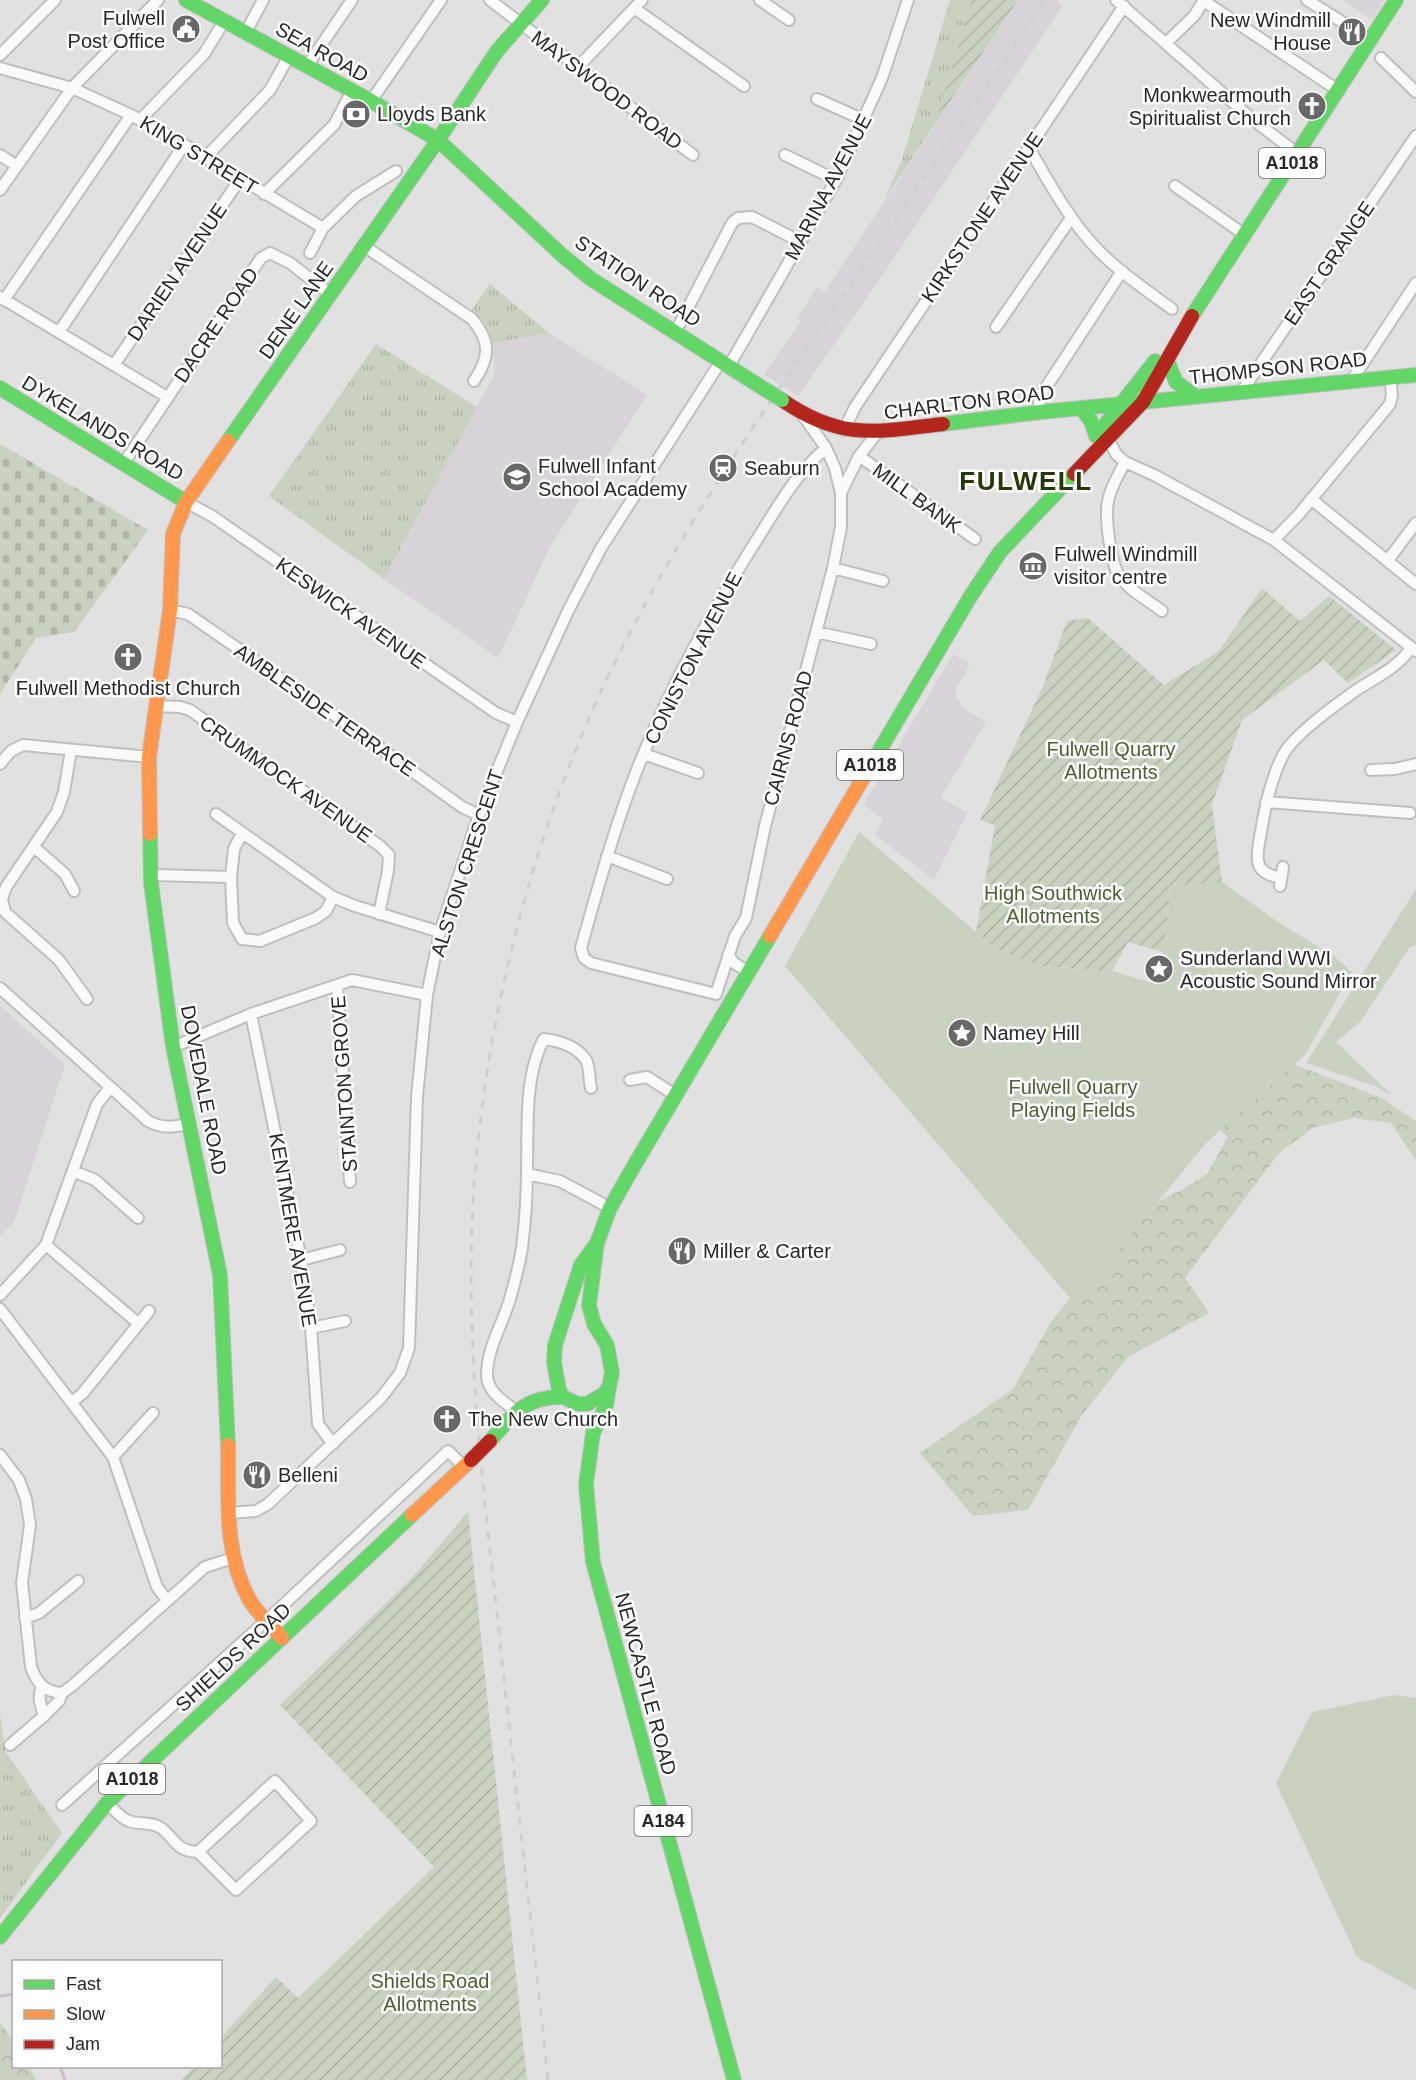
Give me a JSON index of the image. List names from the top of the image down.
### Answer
{
  "streets": {
    "main road": [
      "SEA ROAD",
      "A1018",
      "STATION ROAD",
      "DENE LANE",
      "THOMPSON ROAD",
      "CHARLTON ROAD",
      "DYKELANDS ROAD",
      "DOVEDALE ROAD",
      "SHIELDS ROAD",
      "NEWCASTLE ROAD",
      "A184"
    ],
    "street": [
      "MAYSWOOD ROAD",
      "KING STREET",
      "MARINA AVENUE",
      "KIRKSTONE AVENUE",
      "EAST GRANGE",
      "DARIEN AVENUE",
      "DACRE ROAD",
      "MILL BANK",
      "KESWICK AVENUE",
      "CONISTON AVENUE",
      "AMBLESIDE TERRACE",
      "CAIRNS ROAD",
      "CRUMMOCK AVENUE",
      "ALSTON CRESCENT",
      "STAINTON GROVE",
      "KENTMERE AVENUE"
    ]
  },
  "crossings": [
    ["SEA ROAD", "STATION ROAD"],
    ["SEA ROAD", "DENE LANE"],
    ["MAYSWOOD ROAD", "DENE LANE"],
    ["KING STREET", "DARIEN AVENUE"],
    ["KING STREET", "DENE LANE"],
    ["A1018", "THOMPSON ROAD"],
    ["A1018", "CHARLTON ROAD"],
    ["A1018", "SHIELDS ROAD"],
    ["A1018", "A184"],
    ["MARINA AVENUE", "STATION ROAD"],
    ["MARINA AVENUE", "ALSTON CRESCENT"],
    ["KIRKSTONE AVENUE", "CHARLTON ROAD"],
    ["EAST GRANGE", "THOMPSON ROAD"],
    ["STATION ROAD", "DENE LANE"],
    ["STATION ROAD", "CHARLTON ROAD"],
    ["STATION ROAD", "CAIRNS ROAD"],
    ["STATION ROAD", "ALSTON CRESCENT"],
    ["DENE LANE", "DACRE ROAD"],
    ["DENE LANE", "DYKELANDS ROAD"],
    ["DENE LANE", "KESWICK AVENUE"],
    ["DENE LANE", "DOVEDALE ROAD"],
    ["DACRE ROAD", "DYKELANDS ROAD"],
    ["THOMPSON ROAD", "CHARLTON ROAD"],
    ["CHARLTON ROAD", "CAIRNS ROAD"],
    ["DYKELANDS ROAD", "KESWICK AVENUE"],
    ["MILL BANK", "CAIRNS ROAD"],
    ["KESWICK AVENUE", "ALSTON CRESCENT"],
    ["CONISTON AVENUE", "CAIRNS ROAD"],
    ["AMBLESIDE TERRACE", "ALSTON CRESCENT"],
    ["AMBLESIDE TERRACE", "DOVEDALE ROAD"],
    ["CRUMMOCK AVENUE", "DOVEDALE ROAD"],
    ["ALSTON CRESCENT", "DOVEDALE ROAD"],
    ["ALSTON CRESCENT", "KENTMERE AVENUE"],
    ["DOVEDALE ROAD", "SHIELDS ROAD"],
    ["NEWCASTLE ROAD", "A184"]
  ],
  "districts": ["FULWELL"],
  "parks": [
    "Fulwell Quarry Allotments",
    "High Southwick Allotments",
    "Fulwell Quarry Playing Fields",
    "Shields Road Allotments"
  ],
  "places": {
    "public building": ["Fulwell Post Office"],
    "restaurant": ["New Windmill House", "Miller & Carter", "Belleni"],
    "church": ["Monkwearmouth Spiritualist Church", "Fulwell Methodist Church", "The New Church"],
    "bank": ["Lloyds Bank"],
    "station": ["Seaburn"],
    "school or university": ["Fulwell Infant School Academy"],
    "museum": ["Fulwell Windmill visitor centre"],
    "place": ["Sunderland WWI Acoustic Sound Mirror", "Namey Hill"]
  },
  "legend": ["Fast", "Slow", "Jam"]
}
